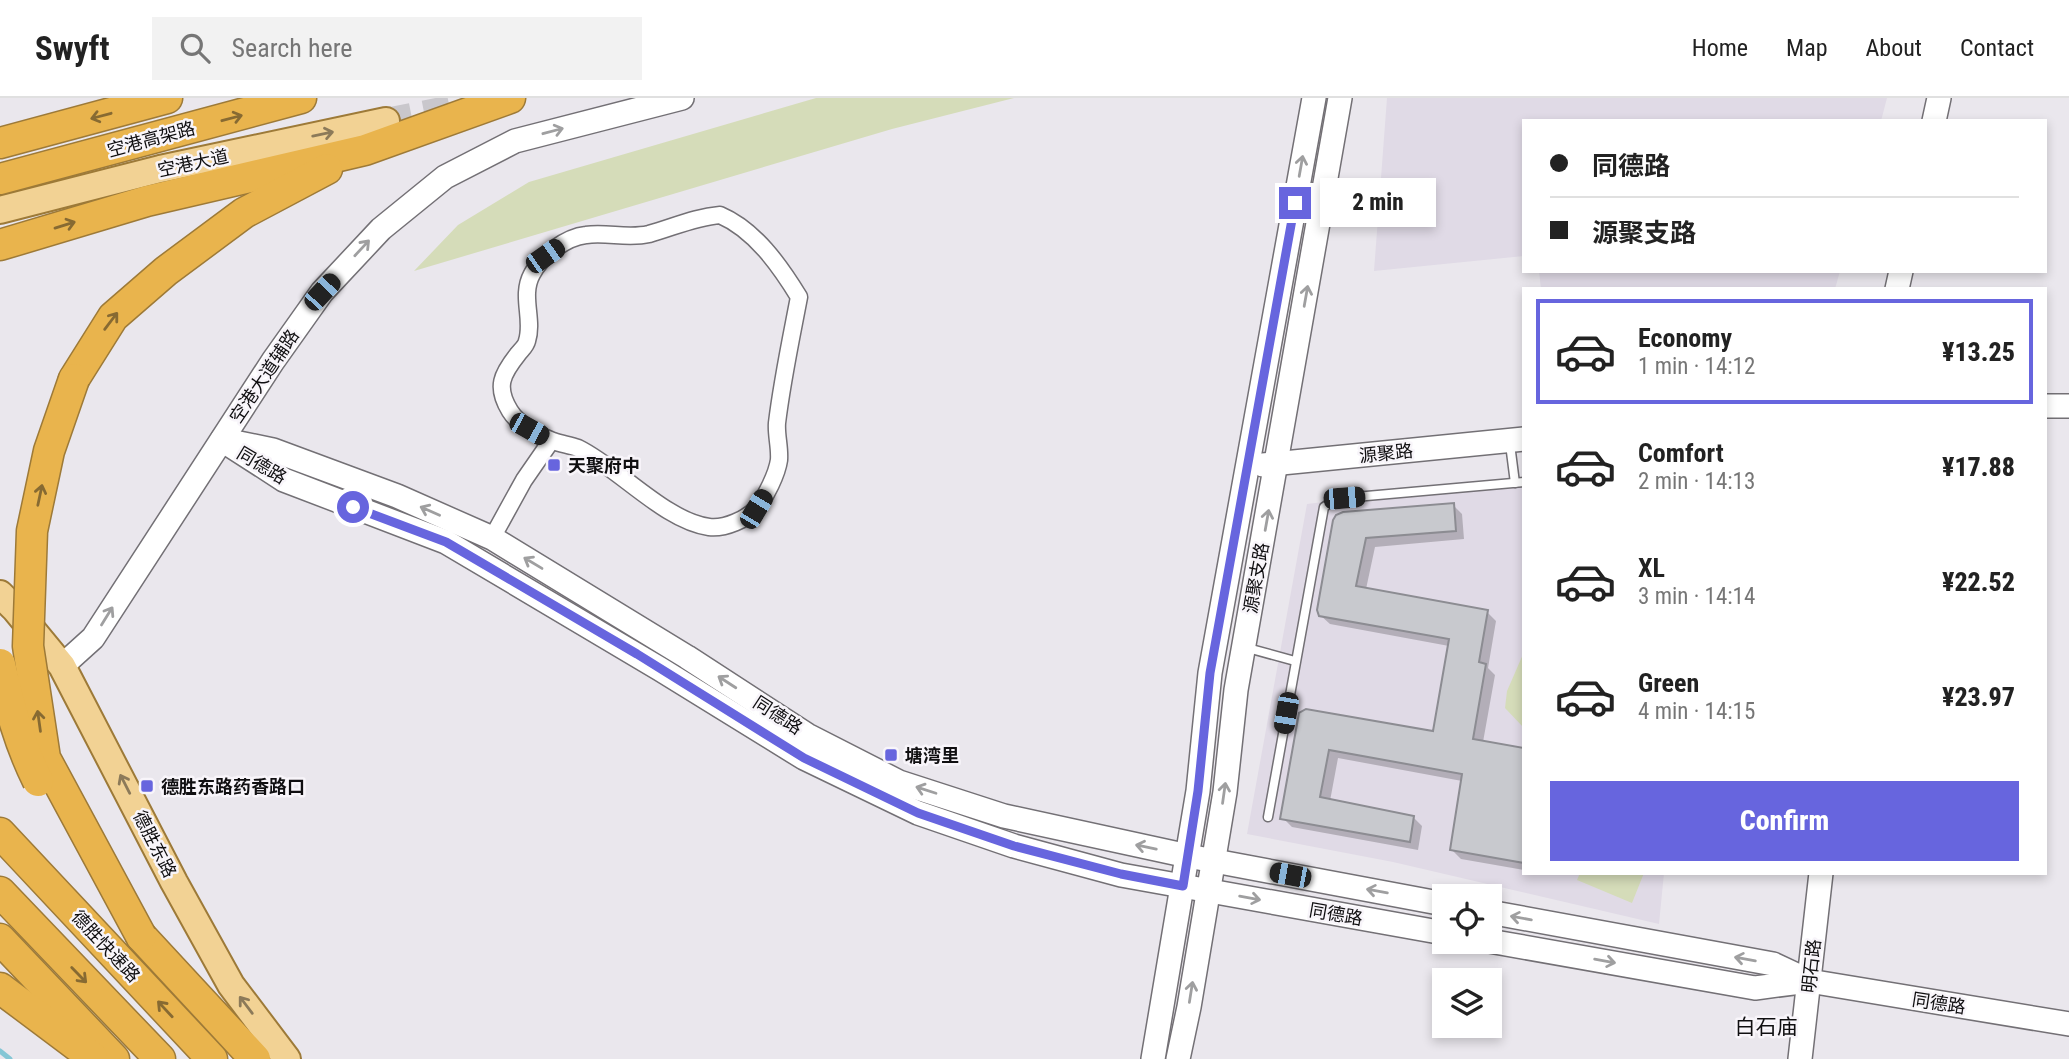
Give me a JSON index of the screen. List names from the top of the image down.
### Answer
{
  "streets": {
    "highway": ["空港高架路", "德胜快速路"],
    "main road": ["空港大道", "德胜东路"],
    "street": [
      "空港大道辅路",
      "源聚路",
      "同德路",
      "源聚支路",
      "明石路"
    ]
  },
  "crossings": [
    ["空港大道辅路", "同德路"],
    ["空港大道辅路", "德胜东路"],
    ["源聚路", "源聚支路"],
    ["同德路", "源聚支路"],
    ["同德路", "明石路"]
  ],
  "one_way": ["空港大道", "空港大道辅路", "德胜东路"],
  "districts": ["白石庙"],
  "places": {
    "transit": ["天聚府中", "塘湾里", "德胜东路药香路口"]
  },
  "page": {
    "header": "Swyft",
    "search": "Search here",
    "nav": [
      "Home",
      "Map",
      "About",
      "Contact"
    ],
    "banner": ["同德路", "源聚支路"],
    "bubble": "2 min",
    "list": [
      {
        "name": "Economy",
        "note": "1 min · 14:12",
        "value": "¥13.25"
      },
      {
        "name": "Comfort",
        "note": "2 min · 14:13",
        "value": "¥17.88"
      },
      {
        "name": "XL",
        "note": "3 min · 14:14",
        "value": "¥22.52"
      },
      {
        "name": "Green",
        "note": "4 min · 14:15",
        "value": "¥23.97"
      }
    ],
    "buttons": "Confirm"
  }
}
